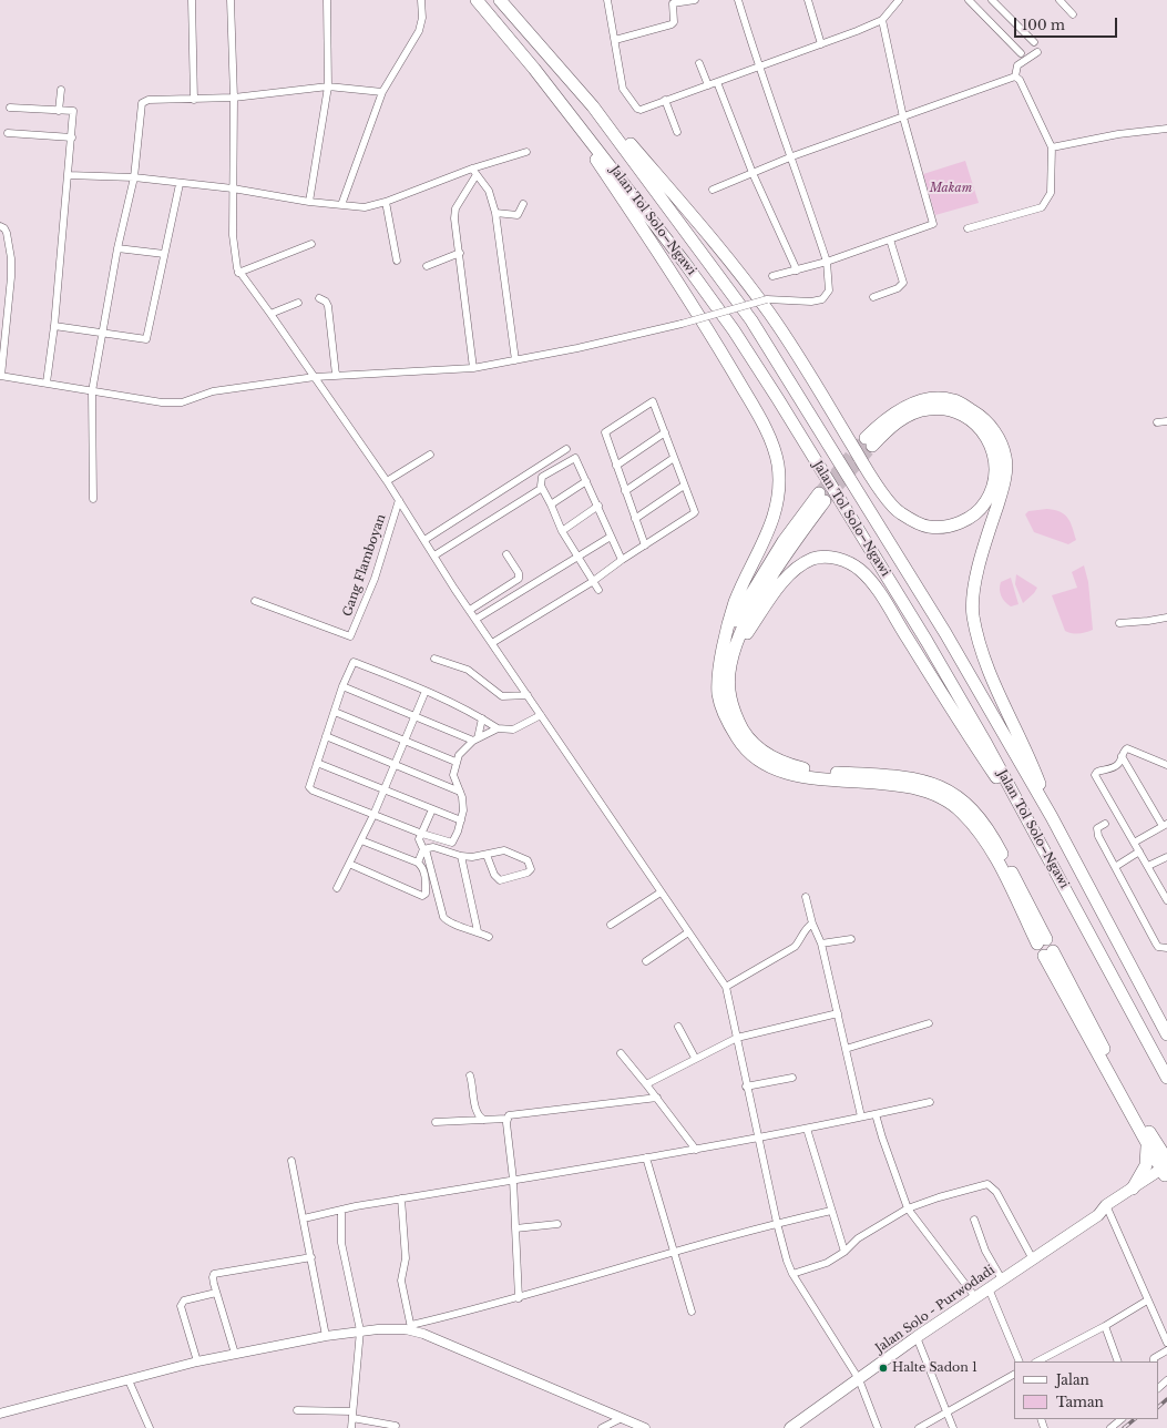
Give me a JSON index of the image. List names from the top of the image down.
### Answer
{
  "streets": {
    "highway": ["Jalan Tol Solo–Ngawi"],
    "main road": ["Jalan Solo - Purwodadi"],
    "street": ["Gang Flamboyan"]
  },
  "parks": ["Makam"],
  "places": ["Halte Sadon 1"],
  "legend": ["Jalan", "Taman"],
  "scale_bar": "100 m"
}
